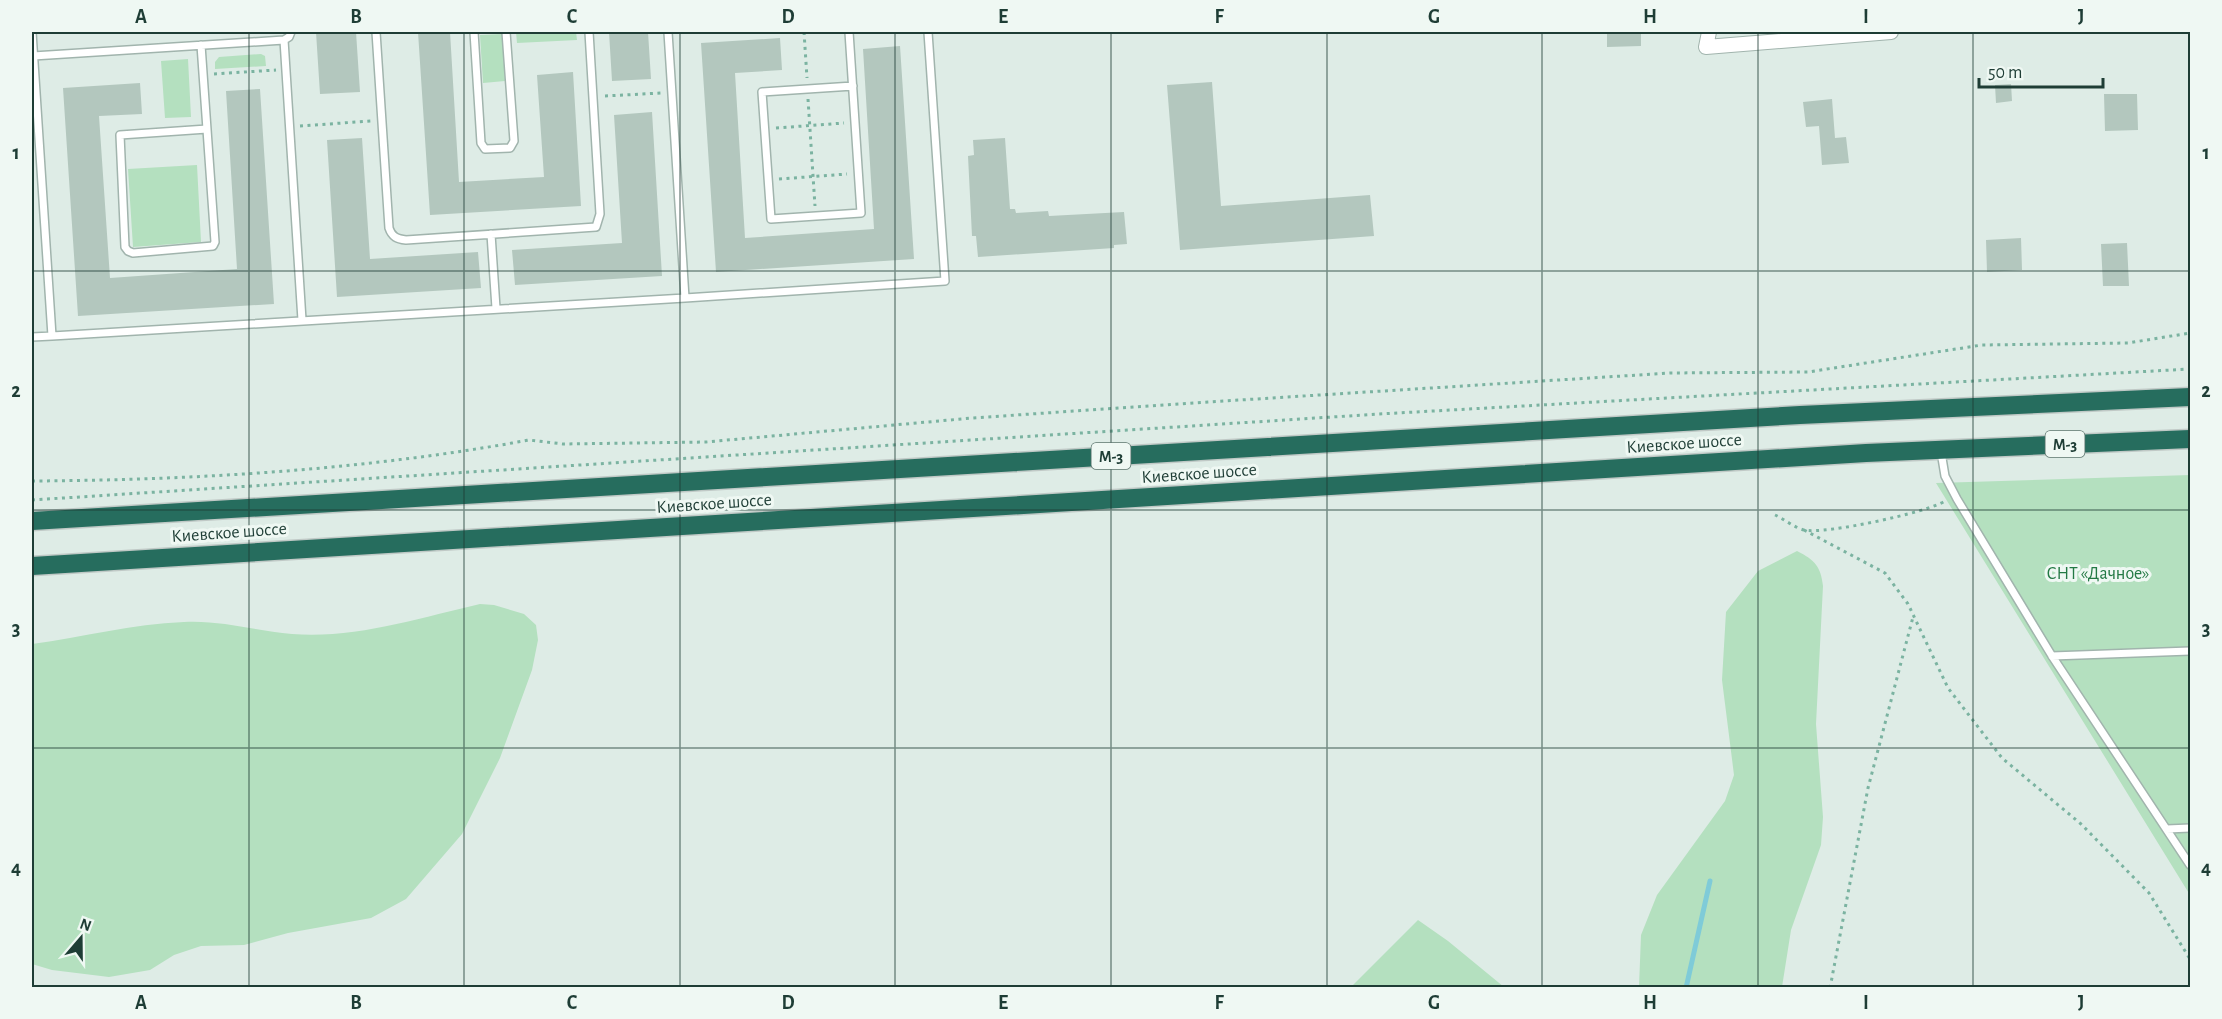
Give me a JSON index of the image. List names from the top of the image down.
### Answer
{
  "streets": {
    "highway": ["Киевское шоссе", "М-3"]
  },
  "parks": ["СНТ «Дачное»"],
  "scale_bar": "50 m",
  "north": "top",
  "grid": {
    "columns": [
      "A",
      "B",
      "C",
      "D",
      "E",
      "F",
      "G",
      "H",
      "I",
      "J"
    ],
    "rows": [
      "1",
      "2",
      "3",
      "4"
    ]
  }
}
